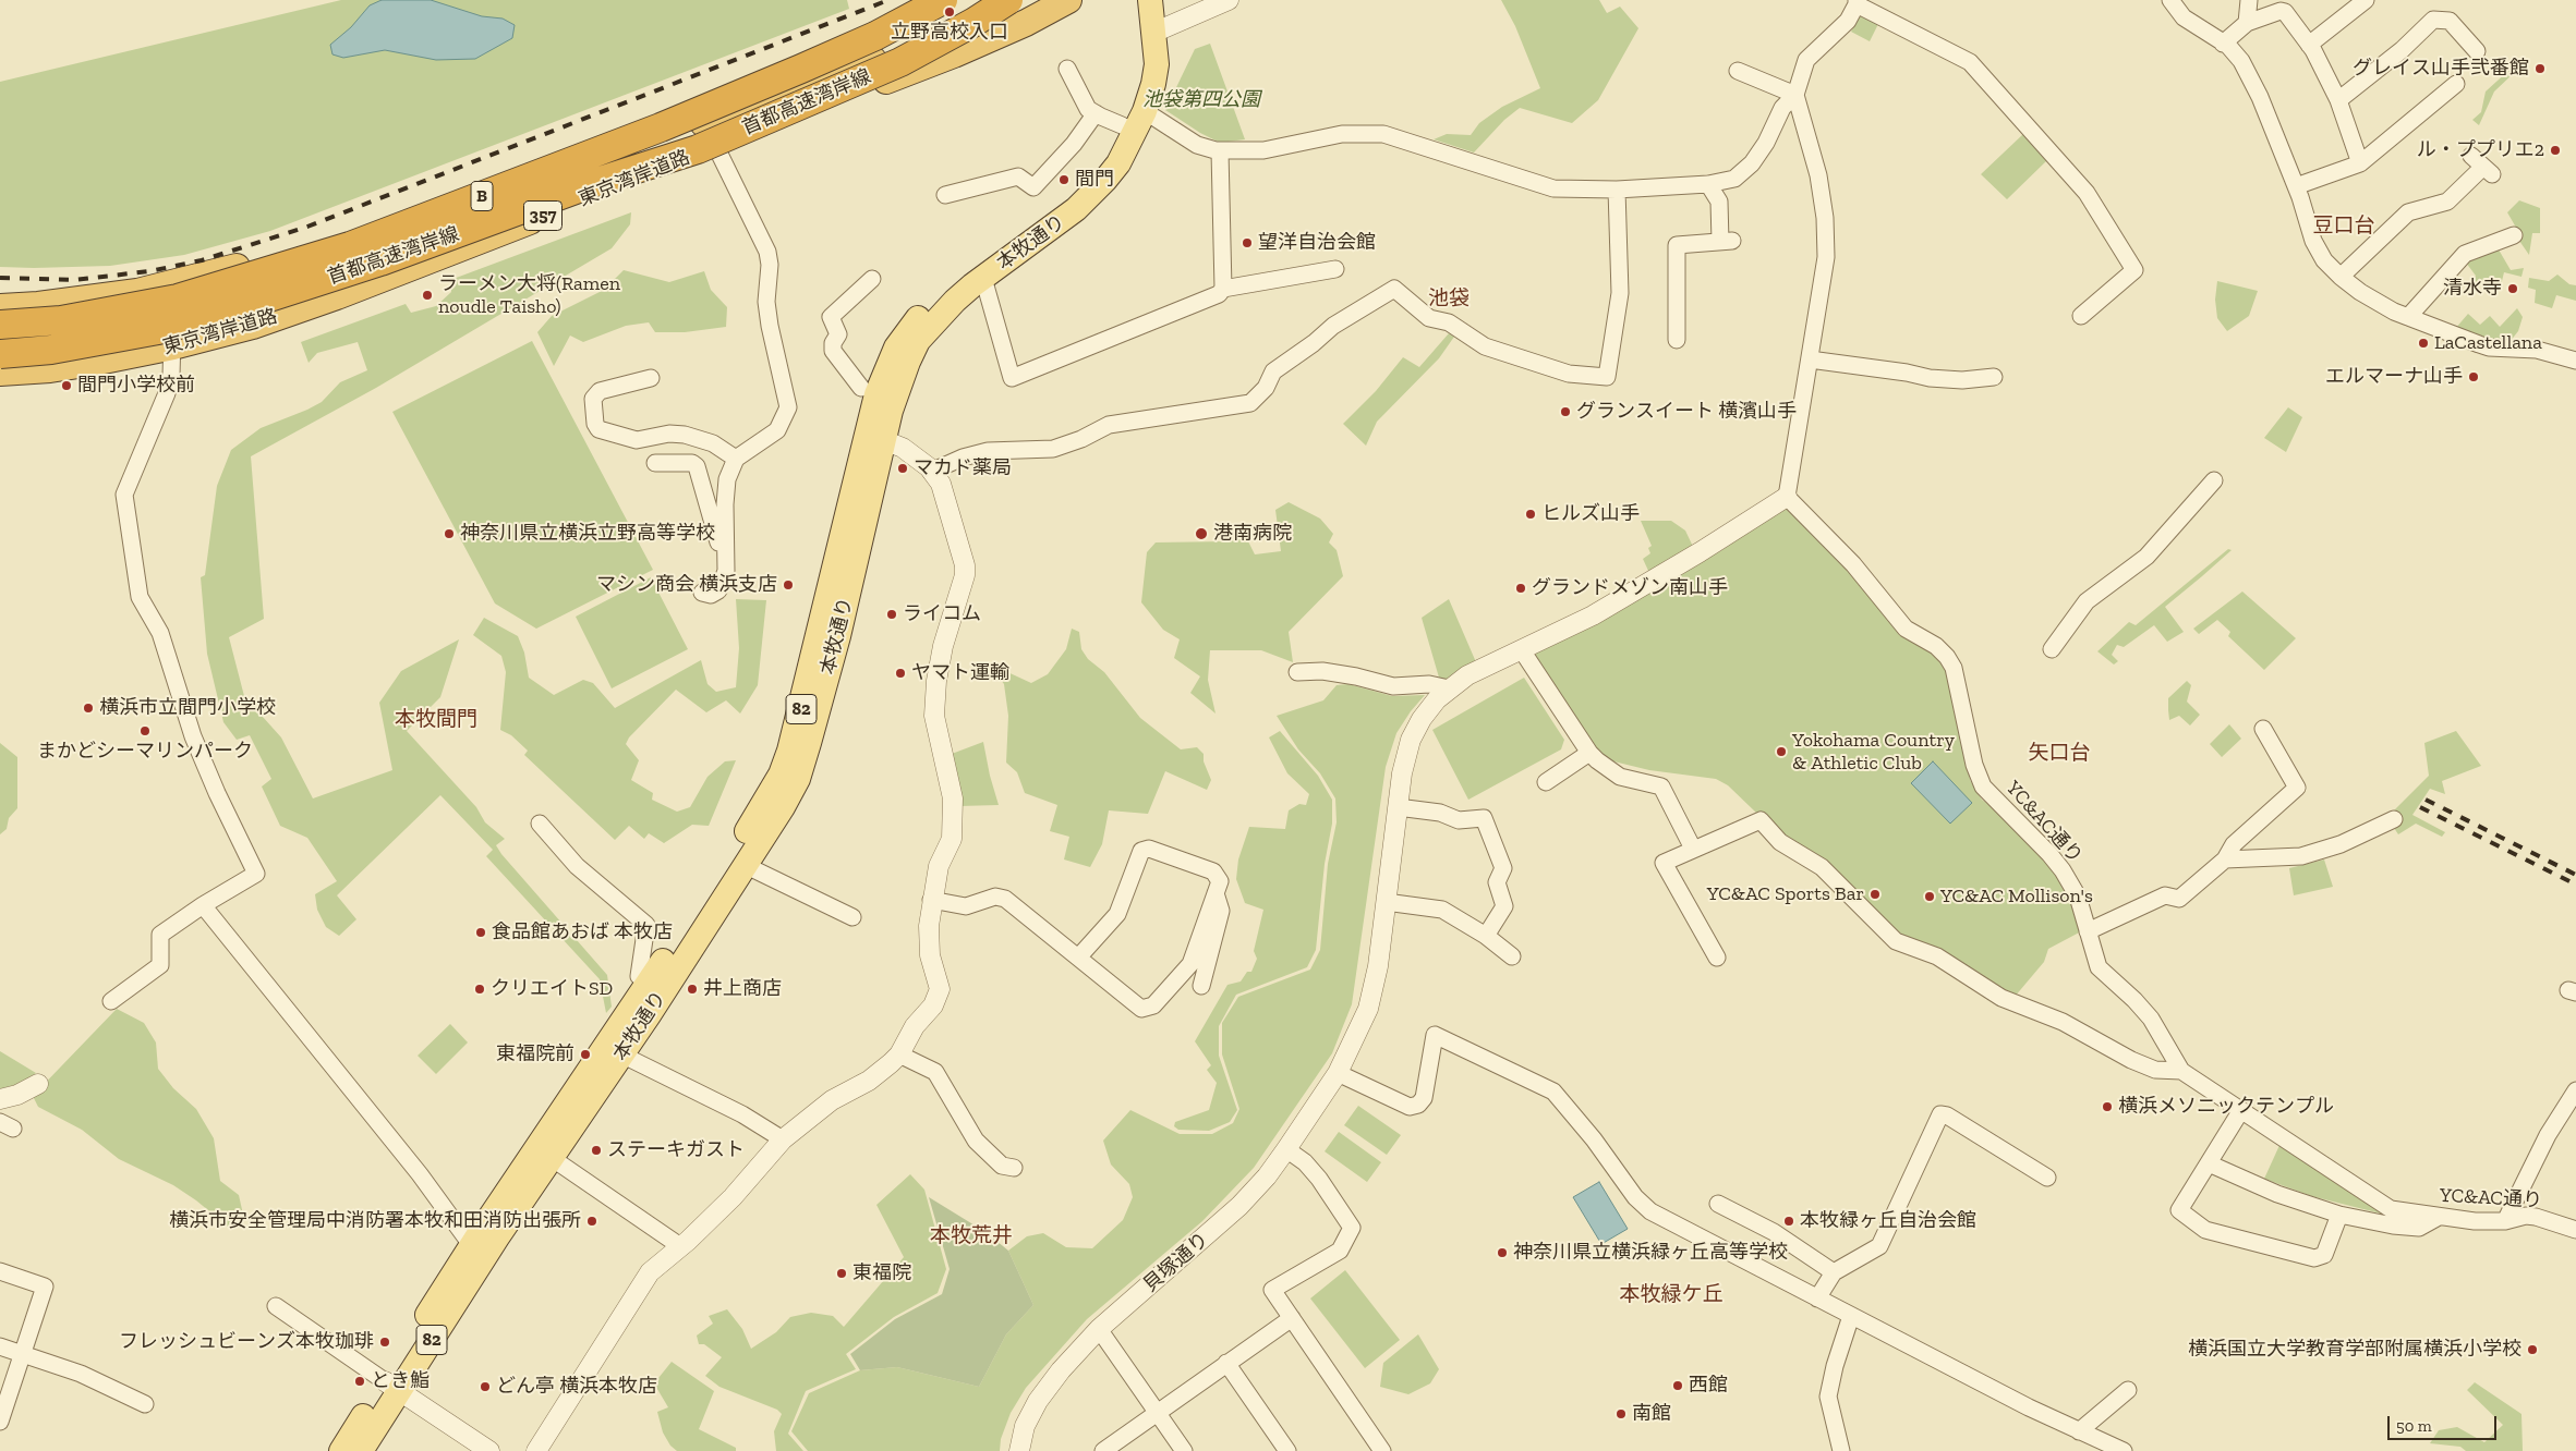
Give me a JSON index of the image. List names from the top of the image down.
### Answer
{
  "streets": {
    "highway": [
      "首都高速湾岸線",
      "東京湾岸道路",
      "B",
      "357"
    ],
    "main road": ["本牧通り", "82"],
    "street": ["YC&AC通り", "貝塚通り"]
  },
  "crossings": [
    ["本牧通り", "82"],
    ["YC&AC通り", "貝塚通り"]
  ],
  "districts": [
    "豆口台",
    "池袋",
    "本牧間門",
    "矢口台",
    "本牧荒井",
    "本牧緑ケ丘"
  ],
  "parks": ["池袋第四公園"],
  "places": [
    "立野高校入口",
    "グレイス山手弐番館",
    "ル・ププリエ2",
    "間門",
    "望洋自治会館",
    "清水寺",
    "ラーメン大将(Ramen noudle Taisho)",
    "LaCastellana",
    "エルマーナ山手",
    "間門小学校前",
    "グランスイート 横濱山手",
    "マカド薬局",
    "ヒルズ山手",
    "神奈川県立横浜立野高等学校",
    "港南病院",
    "マシン商会 横浜支店",
    "グランドメゾン南山手",
    "ライコム",
    "ヤマト運輸",
    "横浜市立間門小学校",
    "まかどシーマリンパーク",
    "Yokohama Country & Athletic Club",
    "YC&AC Sports Bar",
    "YC&AC Mollison's",
    "食品館あおば 本牧店",
    "クリエイトSD",
    "井上商店",
    "東福院前",
    "横浜メソニックテンプル",
    "ステーキガスト",
    "横浜市安全管理局中消防署本牧和田消防出張所",
    "本牧緑ヶ丘自治会館",
    "神奈川県立横浜緑ヶ丘高等学校",
    "東福院",
    "フレッシュビーンズ本牧珈琲",
    "横浜国立大学教育学部附属横浜小学校",
    "とき鮨",
    "西館",
    "どん亭 横浜本牧店",
    "南館"
  ],
  "scale_bar": "50 m"
}
